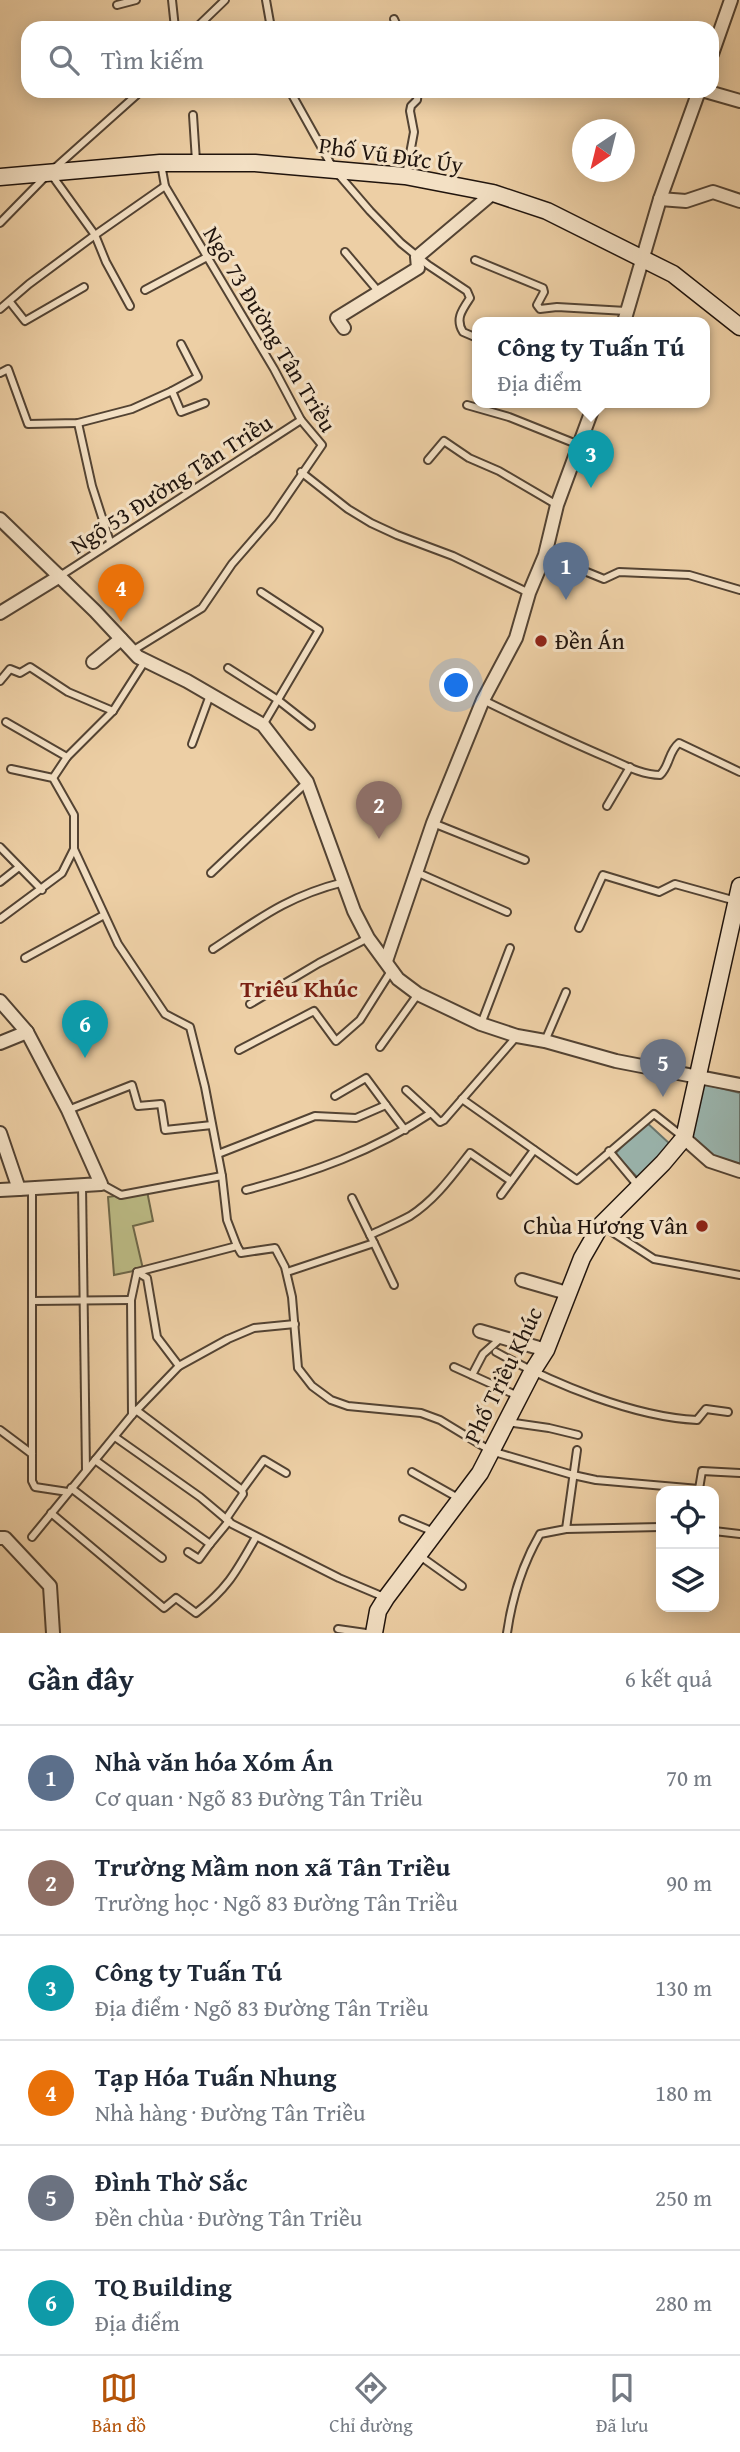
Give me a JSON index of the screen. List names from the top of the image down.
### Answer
{
  "streets": {
    "street": ["Phố Vũ Đức Úy", "Phố Triều Khúc"],
    "lane": ["Ngõ 73 Đường Tân Triều", "Ngõ 53 Đường Tân Triều"]
  },
  "crossings": [
    ["Phố Vũ Đức Úy", "Ngõ 73 Đường Tân Triều"],
    ["Ngõ 73 Đường Tân Triều", "Ngõ 53 Đường Tân Triều"]
  ],
  "districts": ["Triêu Khúc"],
  "places": ["Đền Án", "Chùa Hương Vân"],
  "north": "bottom left",
  "page": {
    "search": "Tìm kiếm",
    "popup": ["Công ty Tuấn Tú", "Địa điểm"],
    "pins": [
      "3",
      "1",
      "4",
      "2",
      "6",
      "5"
    ],
    "heading": ["Gần đây", "6 kết quả"],
    "list": [
      {
        "mark": "1",
        "name": "Nhà văn hóa Xóm Án",
        "note": "Cơ quan · Ngõ 83 Đường Tân Triều",
        "value": "70 m"
      },
      {
        "mark": "2",
        "name": "Trường Mầm non xã Tân Triều",
        "note": "Trường học · Ngõ 83 Đường Tân Triều",
        "value": "90 m"
      },
      {
        "mark": "3",
        "name": "Công ty Tuấn Tú",
        "note": "Địa điểm · Ngõ 83 Đường Tân Triều",
        "value": "130 m"
      },
      {
        "mark": "4",
        "name": "Tạp Hóa Tuấn Nhung",
        "note": "Nhà hàng · Đường Tân Triều",
        "value": "180 m"
      },
      {
        "mark": "5",
        "name": "Đình Thờ Sắc",
        "note": "Đền chùa · Đường Tân Triều",
        "value": "250 m"
      },
      {
        "mark": "6",
        "name": "TQ Building",
        "note": "Địa điểm",
        "value": "280 m"
      }
    ],
    "nav": ["Bản đồ", "Chỉ đường", "Đã lưu"]
  }
}
